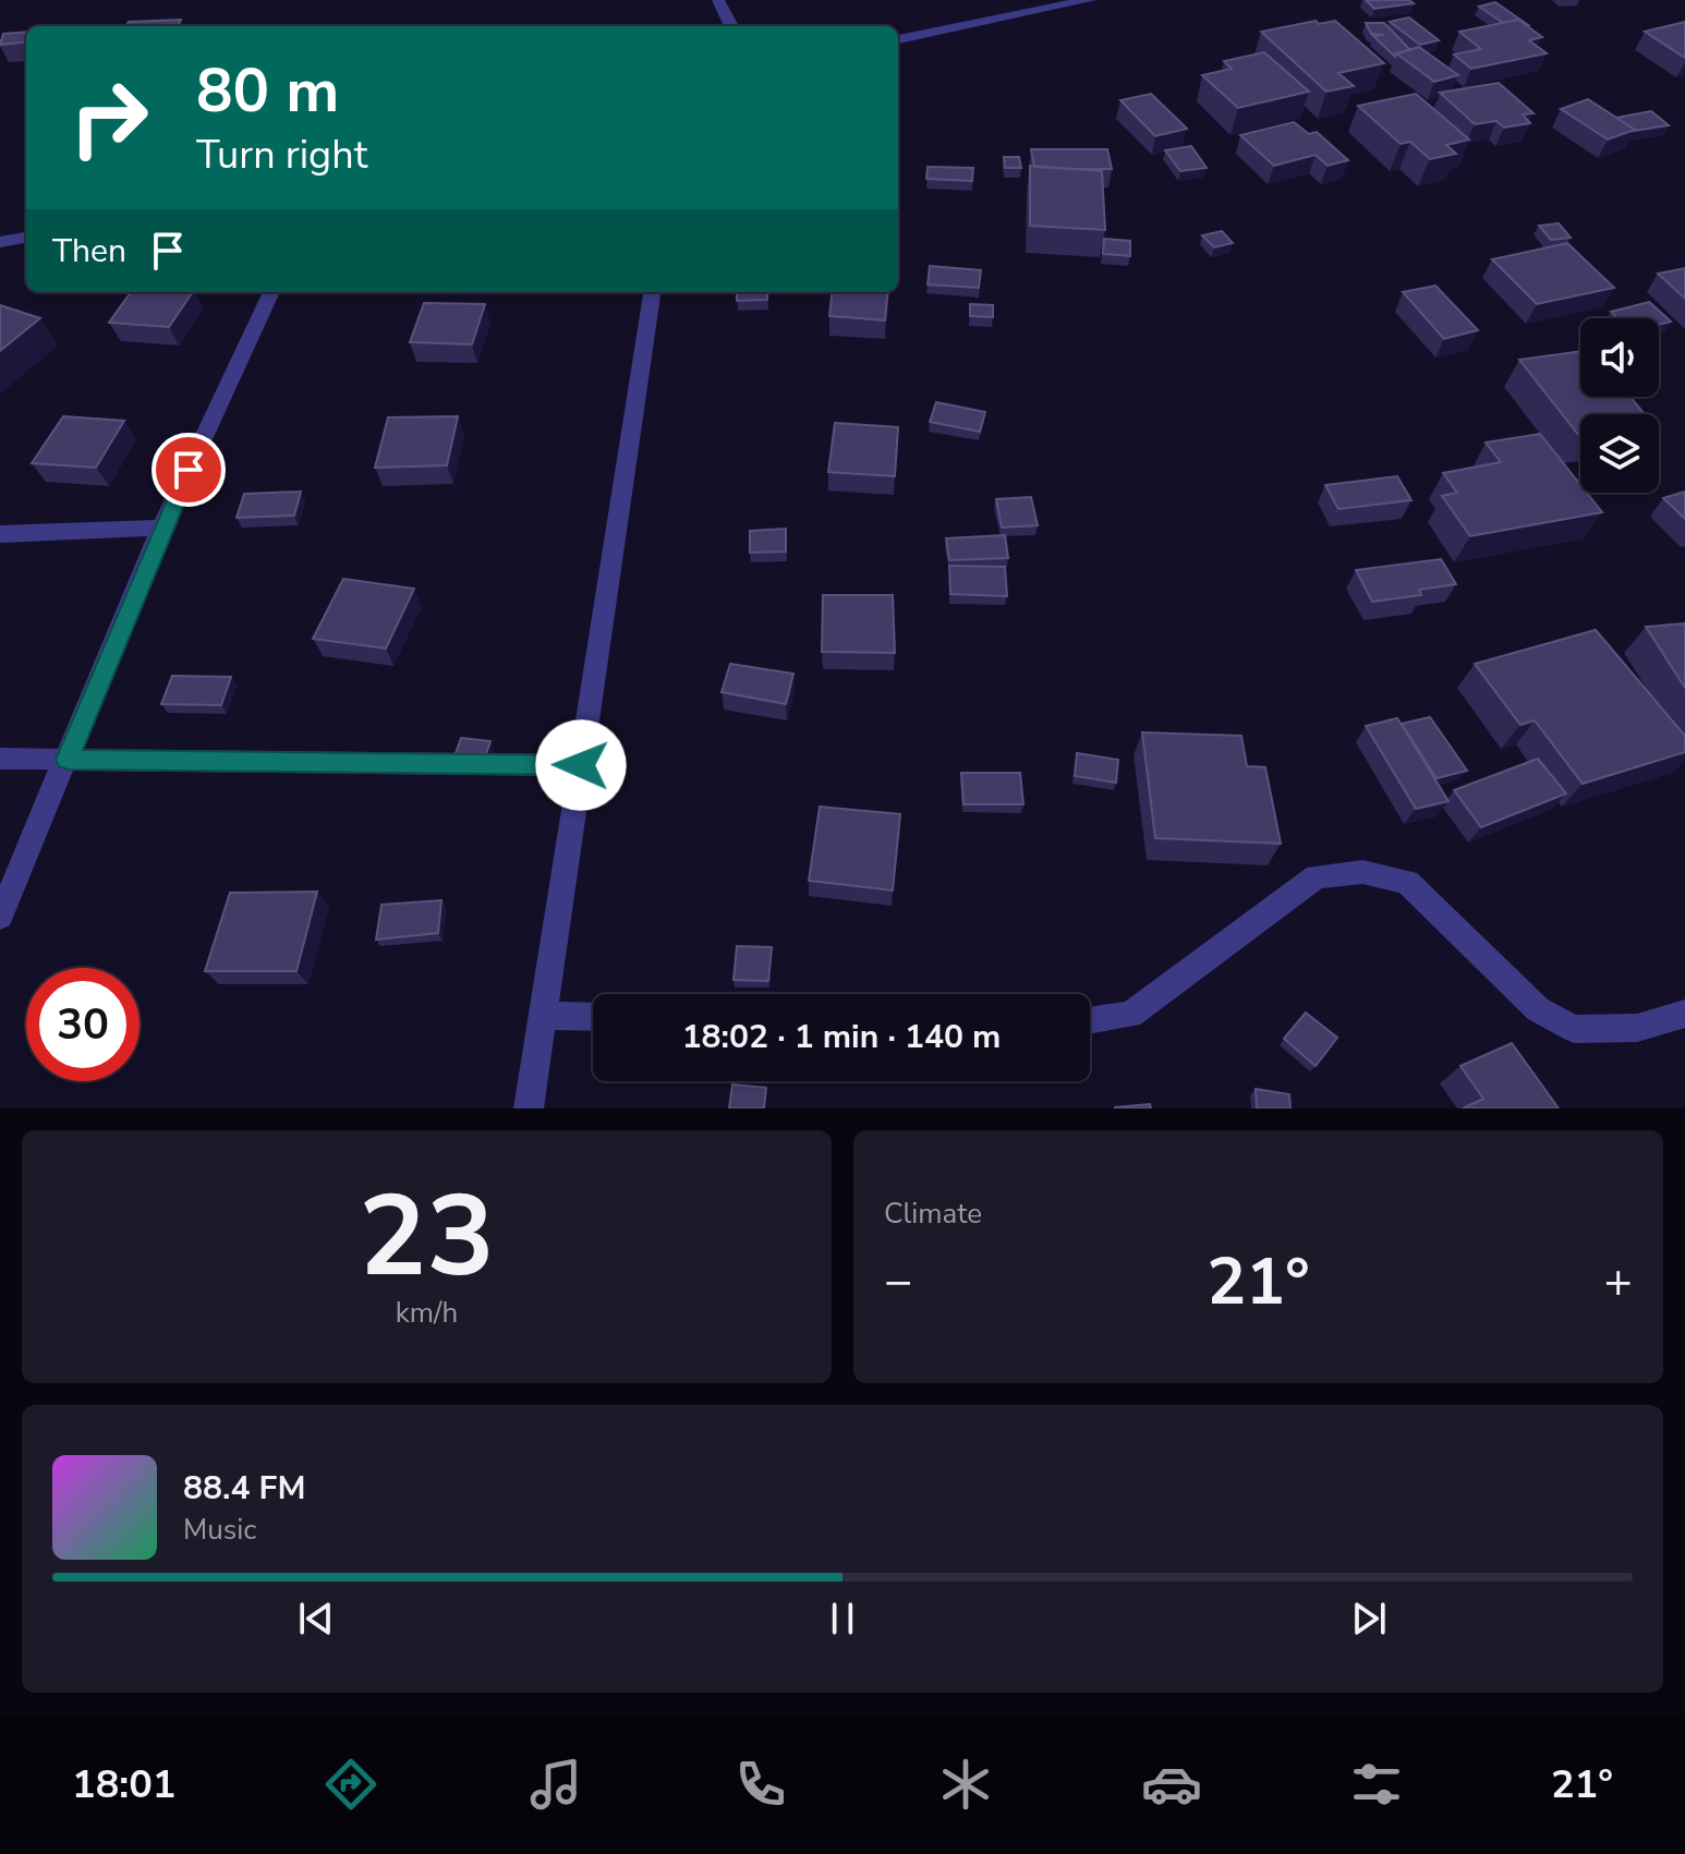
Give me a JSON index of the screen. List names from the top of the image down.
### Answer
{
  "page": {
    "turn": ["80 m", "Turn right"],
    "then": "Then",
    "limit": "30",
    "trip": "18:02 · 1 min · 140 m",
    "tile": [
      ["23", "km/h"],
      "Climate"
    ],
    "heat": ["−", "21°", "+"],
    "song": ["88.4 FM", "Music"],
    "tabs": ["18:01", "21°"]
  }
}
